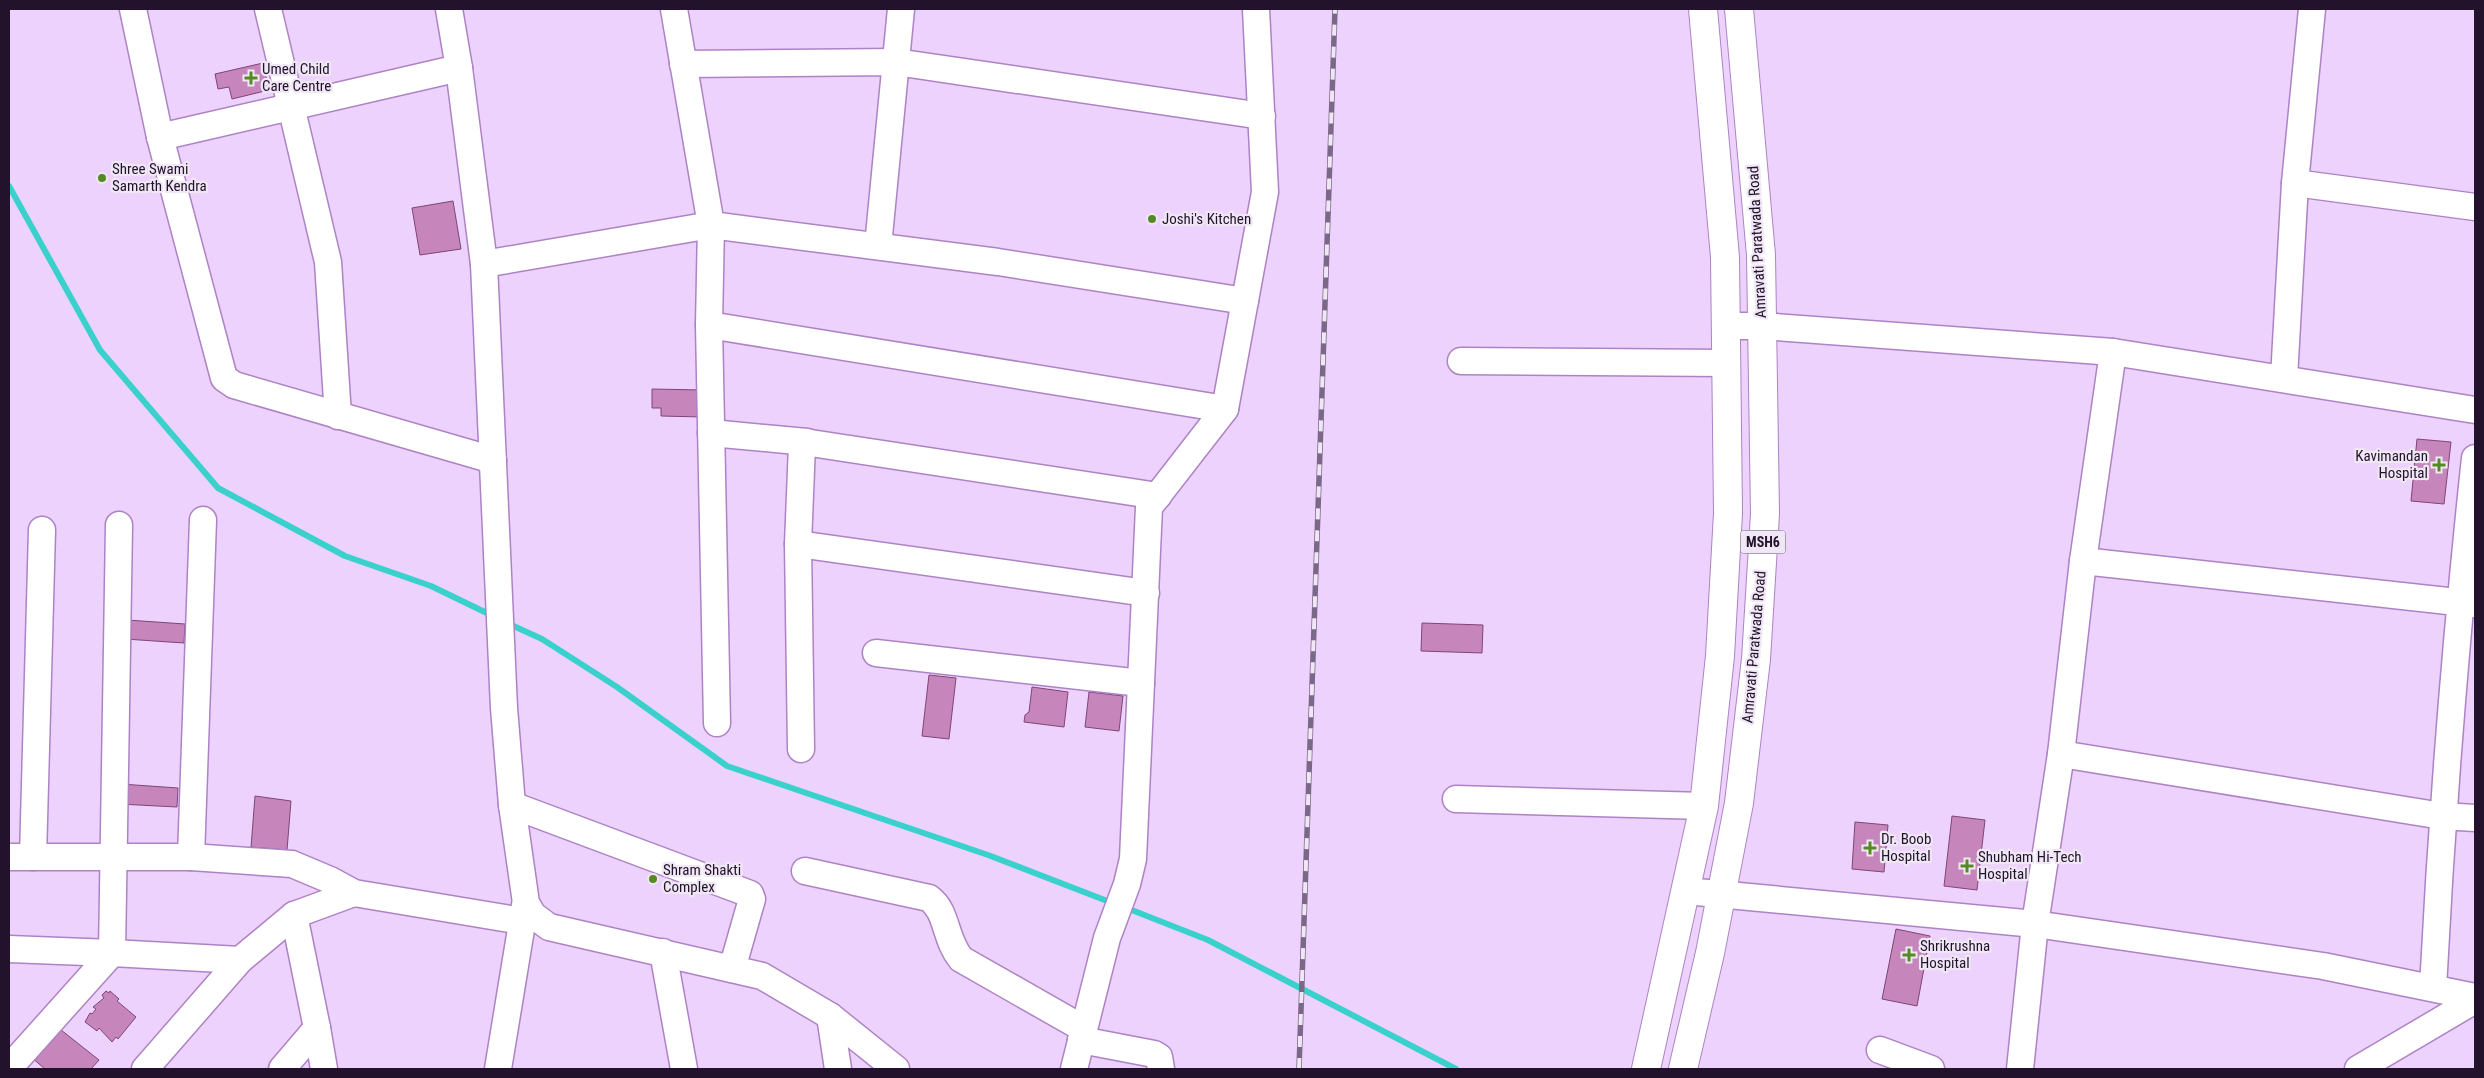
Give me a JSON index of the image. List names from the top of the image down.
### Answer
{
  "streets": {
    "main road": ["Amravati Paratwada Road", "MSH6"]
  },
  "places": {
    "health": [
      "Umed Child Care Centre",
      "Kavimandan Hospital",
      "Dr. Boob Hospital",
      "Shubham Hi-Tech Hospital",
      "Shrikrushna Hospital"
    ],
    "other": ["Shree Swami Samarth Kendra", "Joshi's Kitchen", "Shram Shakti Complex"]
  }
}
